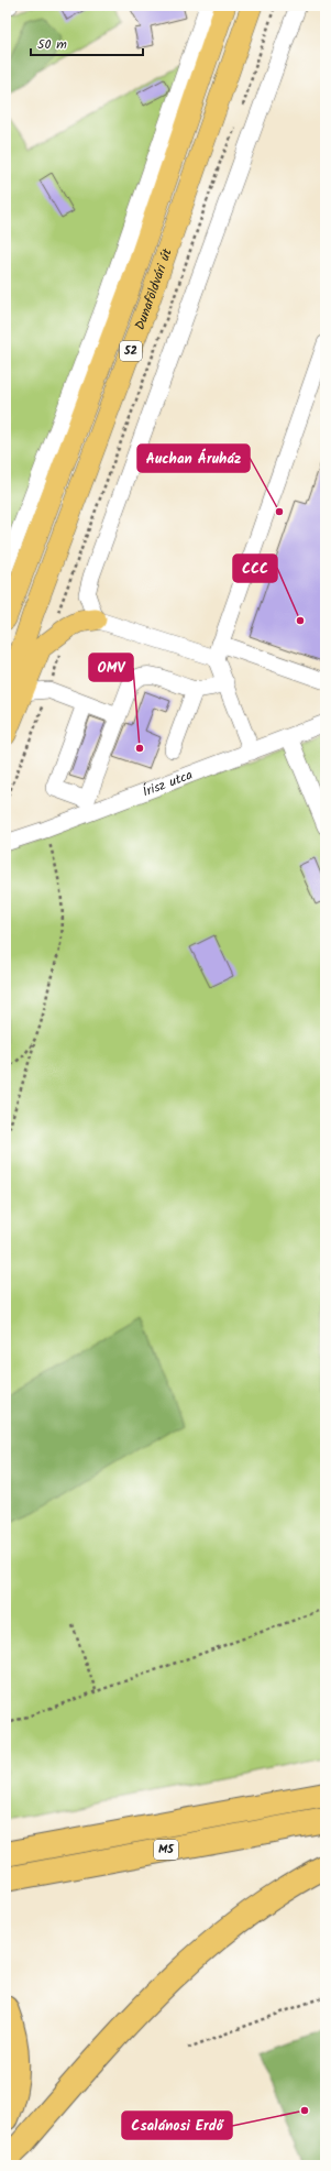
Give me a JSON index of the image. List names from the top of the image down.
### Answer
{
  "streets": {
    "highway": ["M5"],
    "main road": ["Dunaföldvári út", "52"],
    "street": ["Írisz utca"]
  },
  "places": [
    "Auchan Áruház",
    "CCC",
    "OMV",
    "Csalánosi Erdő"
  ],
  "scale_bar": "50 m"
}
